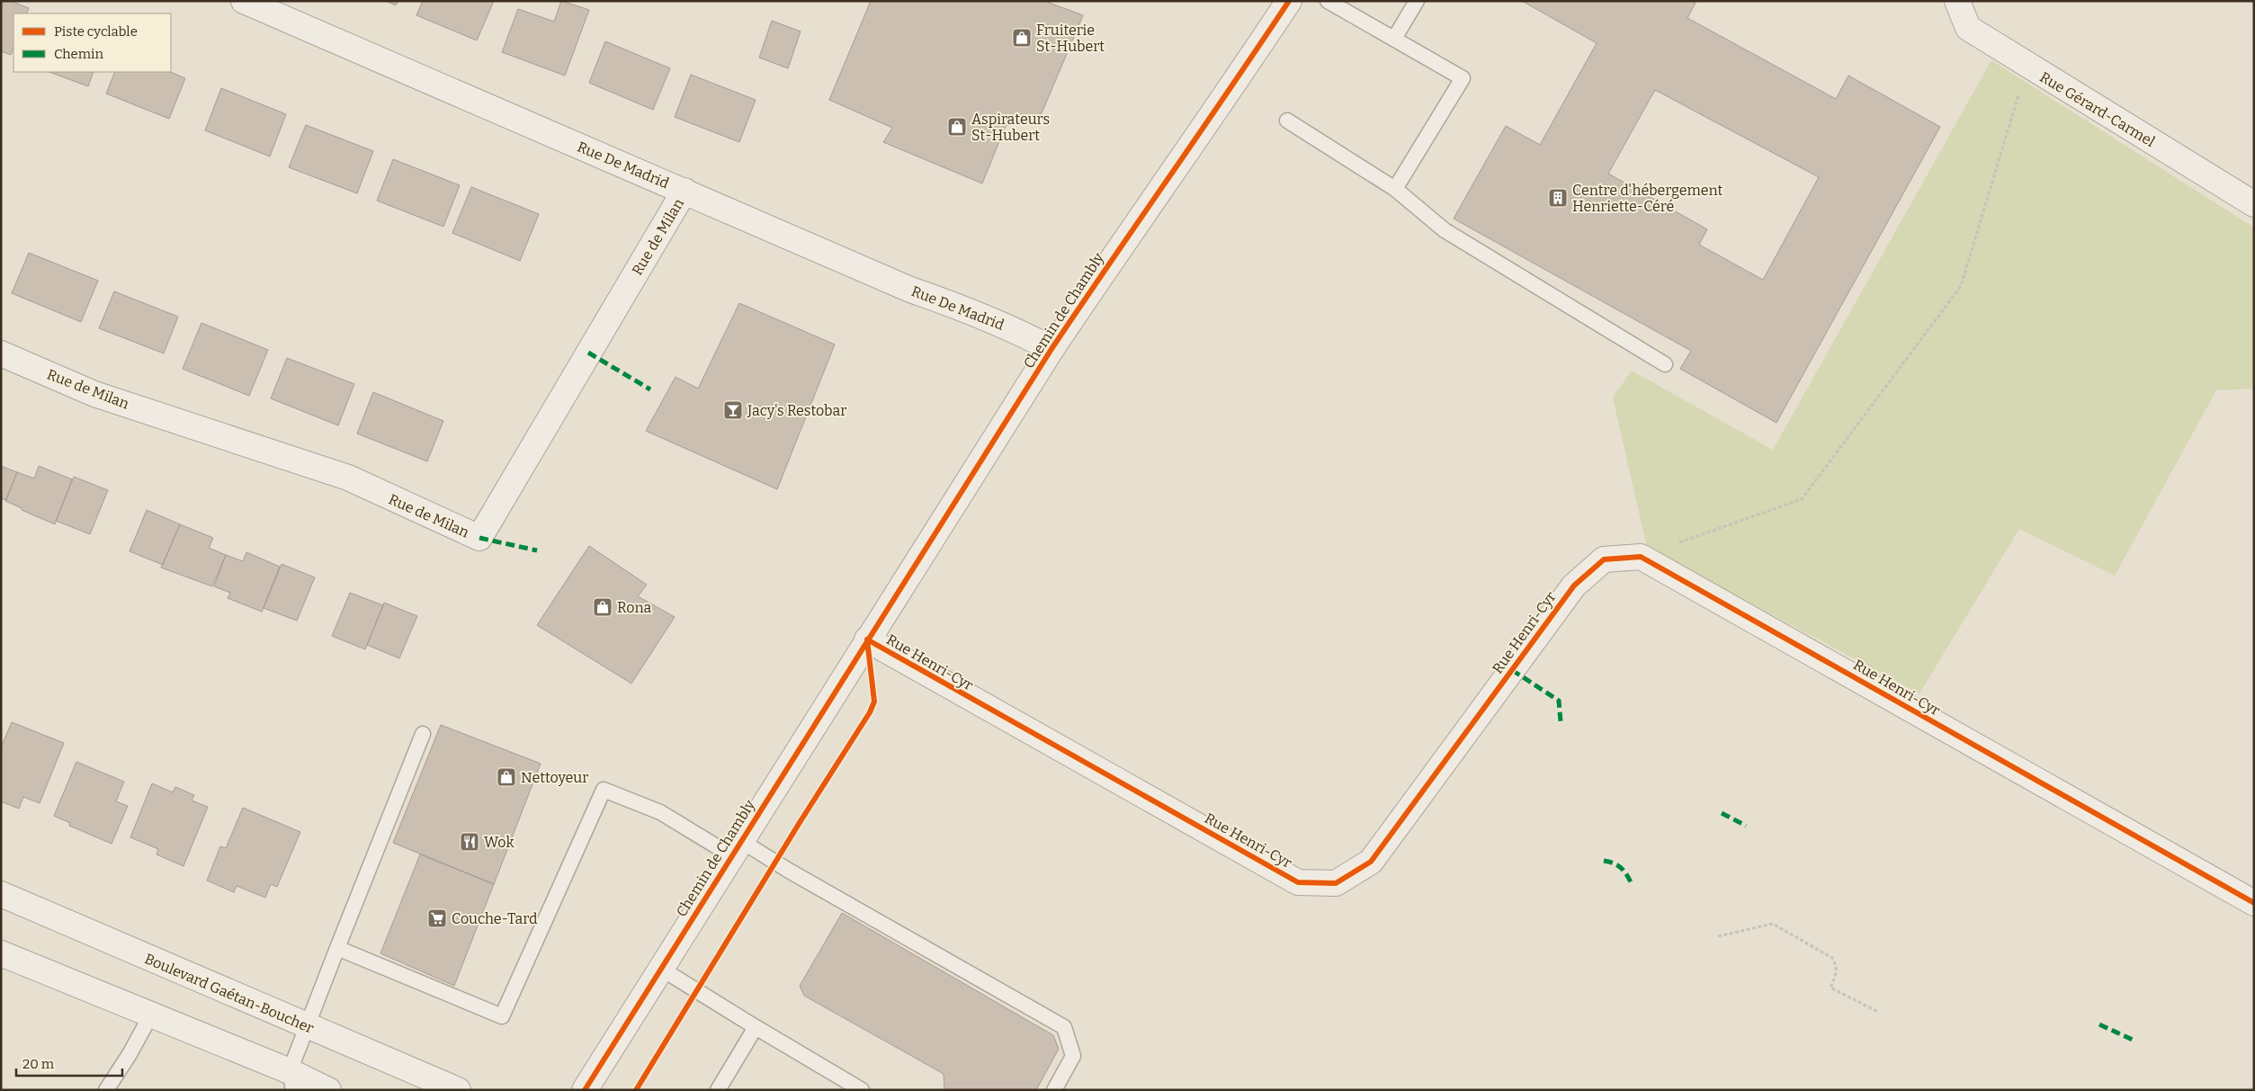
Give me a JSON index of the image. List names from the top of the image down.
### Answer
{
  "streets": {
    "street": [
      "Rue Gérard-Carmel",
      "Rue De Madrid",
      "Rue de Milan",
      "Chemin de Chambly",
      "Rue Henri-Cyr",
      "Boulevard Gaétan-Boucher"
    ]
  },
  "crossings": [
    ["Rue De Madrid", "Rue de Milan"],
    ["Rue De Madrid", "Chemin de Chambly"],
    ["Chemin de Chambly", "Rue Henri-Cyr"]
  ],
  "places": {
    "shop": [
      "Fruiterie St-Hubert",
      "Aspirateurs St-Hubert",
      "Rona",
      "Nettoyeur"
    ],
    "building": ["Centre d'hébergement Henriette-Céré"],
    "bar": ["Jacy's Restobar"],
    "restaurant": ["Wok"],
    "supermarket": ["Couche-Tard"]
  },
  "legend": ["Piste cyclable", "Chemin"],
  "scale_bar": "20 m"
}
